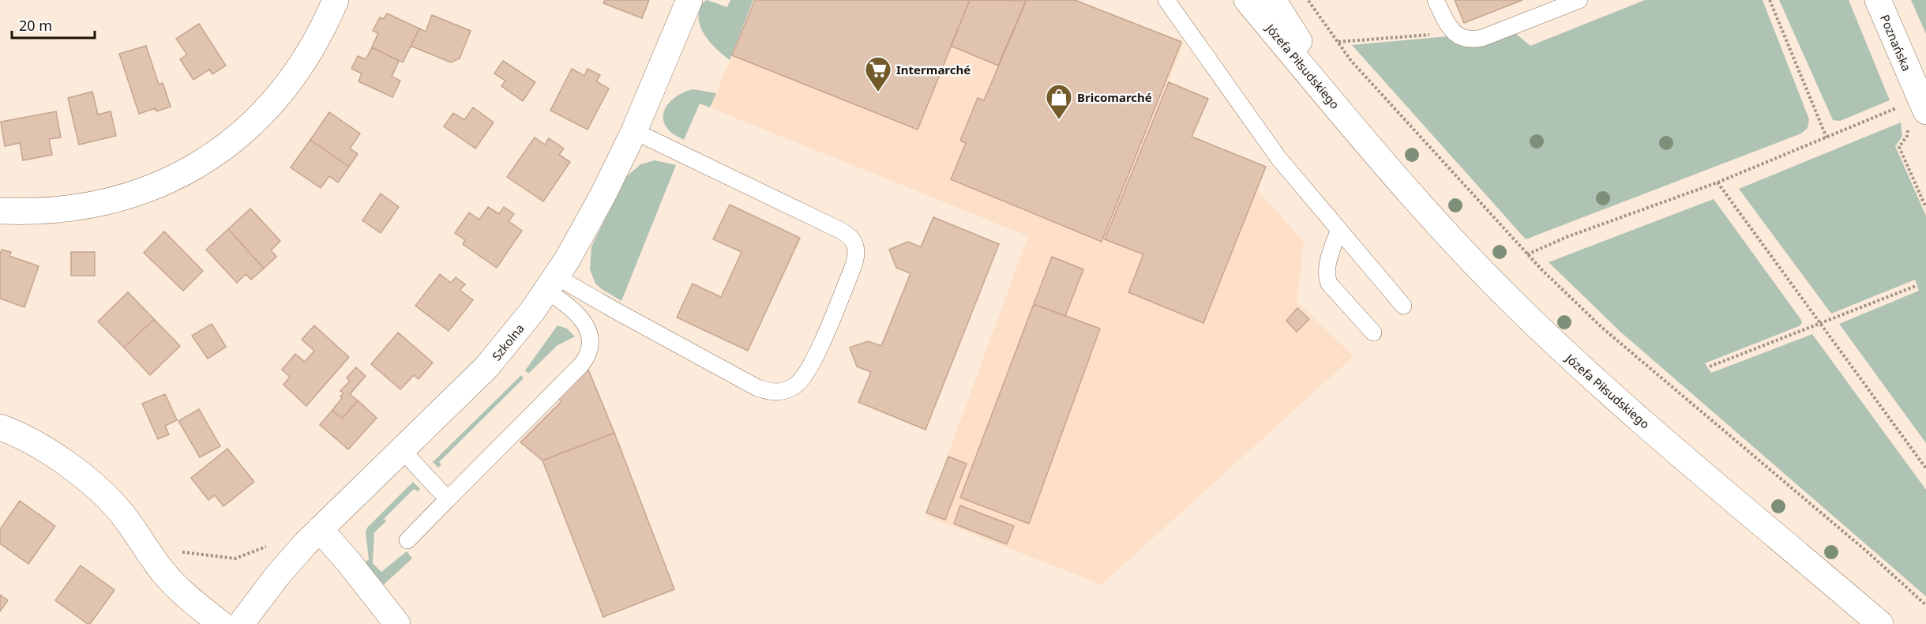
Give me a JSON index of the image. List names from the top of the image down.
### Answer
{
  "streets": {
    "street": ["Poznańska", "Józefa Piłsudskiego", "Szkolna"]
  },
  "places": {
    "supermarket": ["Intermarché"],
    "shop": ["Bricomarché"]
  },
  "scale_bar": "20 m"
}
